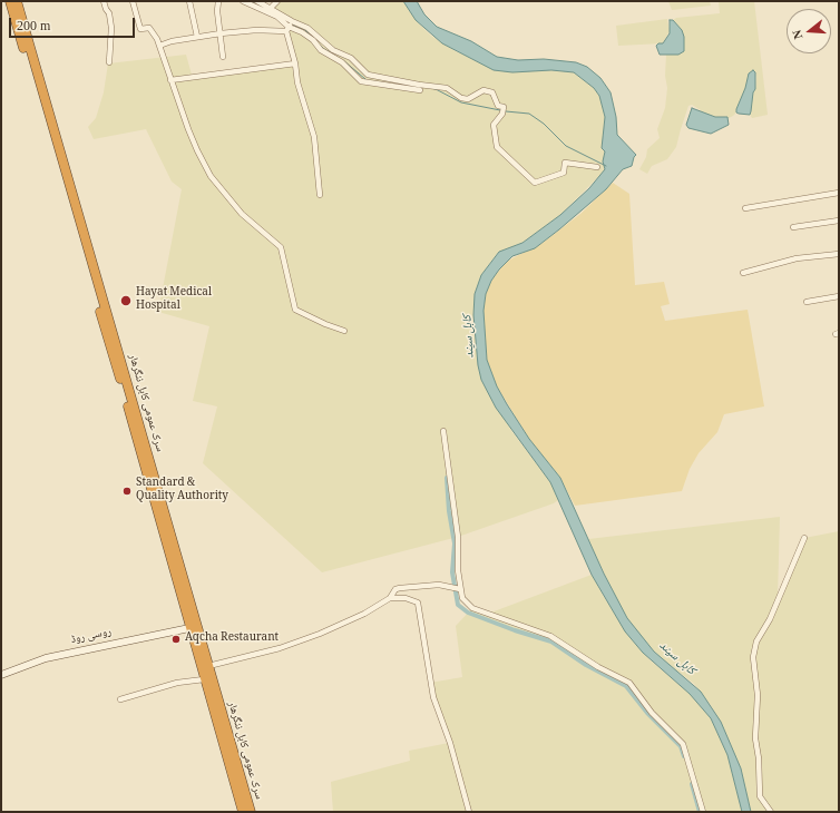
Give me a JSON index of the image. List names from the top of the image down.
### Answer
{
  "streets": {
    "highway": ["سرک عمومی کابل ننگرهار"],
    "main road": ["روسی روڈ"]
  },
  "crossings": [
    ["سرک عمومی کابل ننگرهار", "روسی روڈ"]
  ],
  "water": ["کابل سيند"],
  "places": ["Hayat Medical Hospital", "Standard & Quality Authority", "Aqcha Restaurant"],
  "scale_bar": "200 m",
  "north": "left"
}
